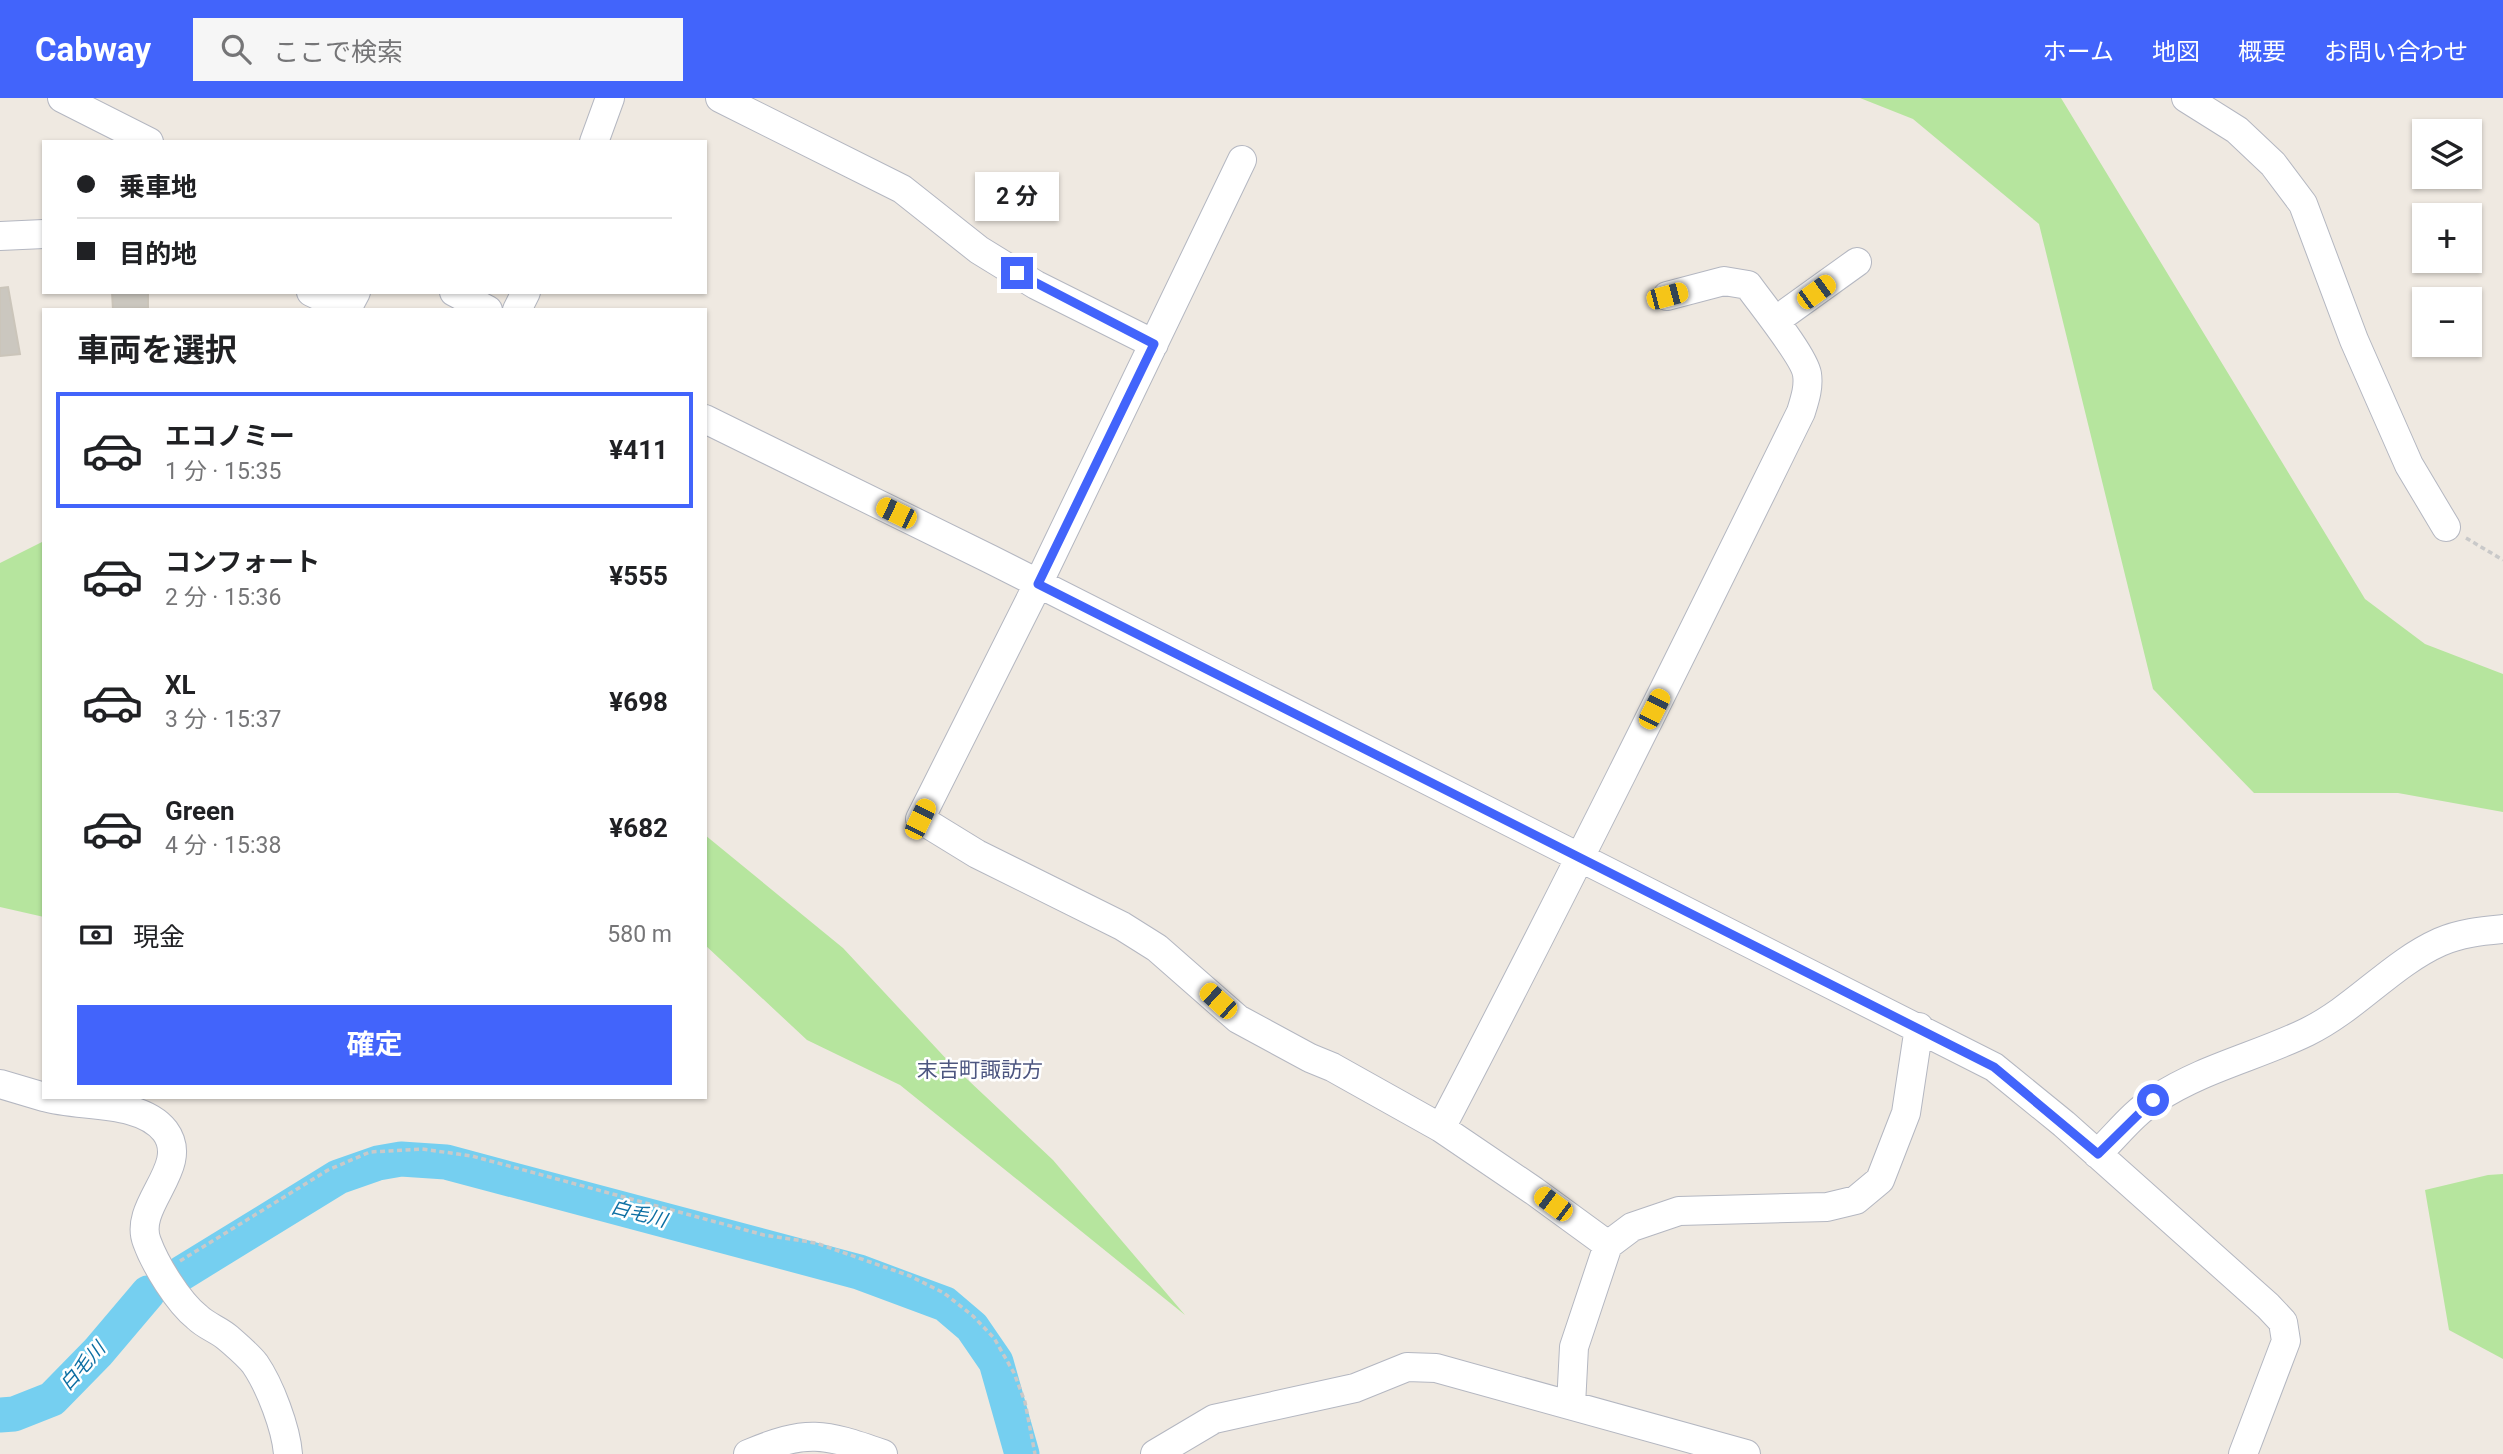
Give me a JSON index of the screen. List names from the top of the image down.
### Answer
{
  "districts": ["末吉町諏訪方"],
  "water": ["白毛川"],
  "page": {
    "header": "Cabway",
    "search": "ここで検索",
    "nav": [
      "ホーム",
      "地図",
      "概要",
      "お問い合わせ"
    ],
    "map_buttons": ["+", "−"],
    "banner": ["乗車地", "目的地"],
    "bubble": "2 分",
    "heading": "車両を選択",
    "list": [
      {
        "name": "エコノミー",
        "note": "1 分 · 15:35",
        "value": "¥411"
      },
      {
        "name": "コンフォート",
        "note": "2 分 · 15:36",
        "value": "¥555"
      },
      {
        "name": "XL",
        "note": "3 分 · 15:37",
        "value": "¥698"
      },
      {
        "name": "Green",
        "note": "4 分 · 15:38",
        "value": "¥682"
      }
    ],
    "pay": ["現金", "580 m"],
    "buttons": "確定"
  }
}
